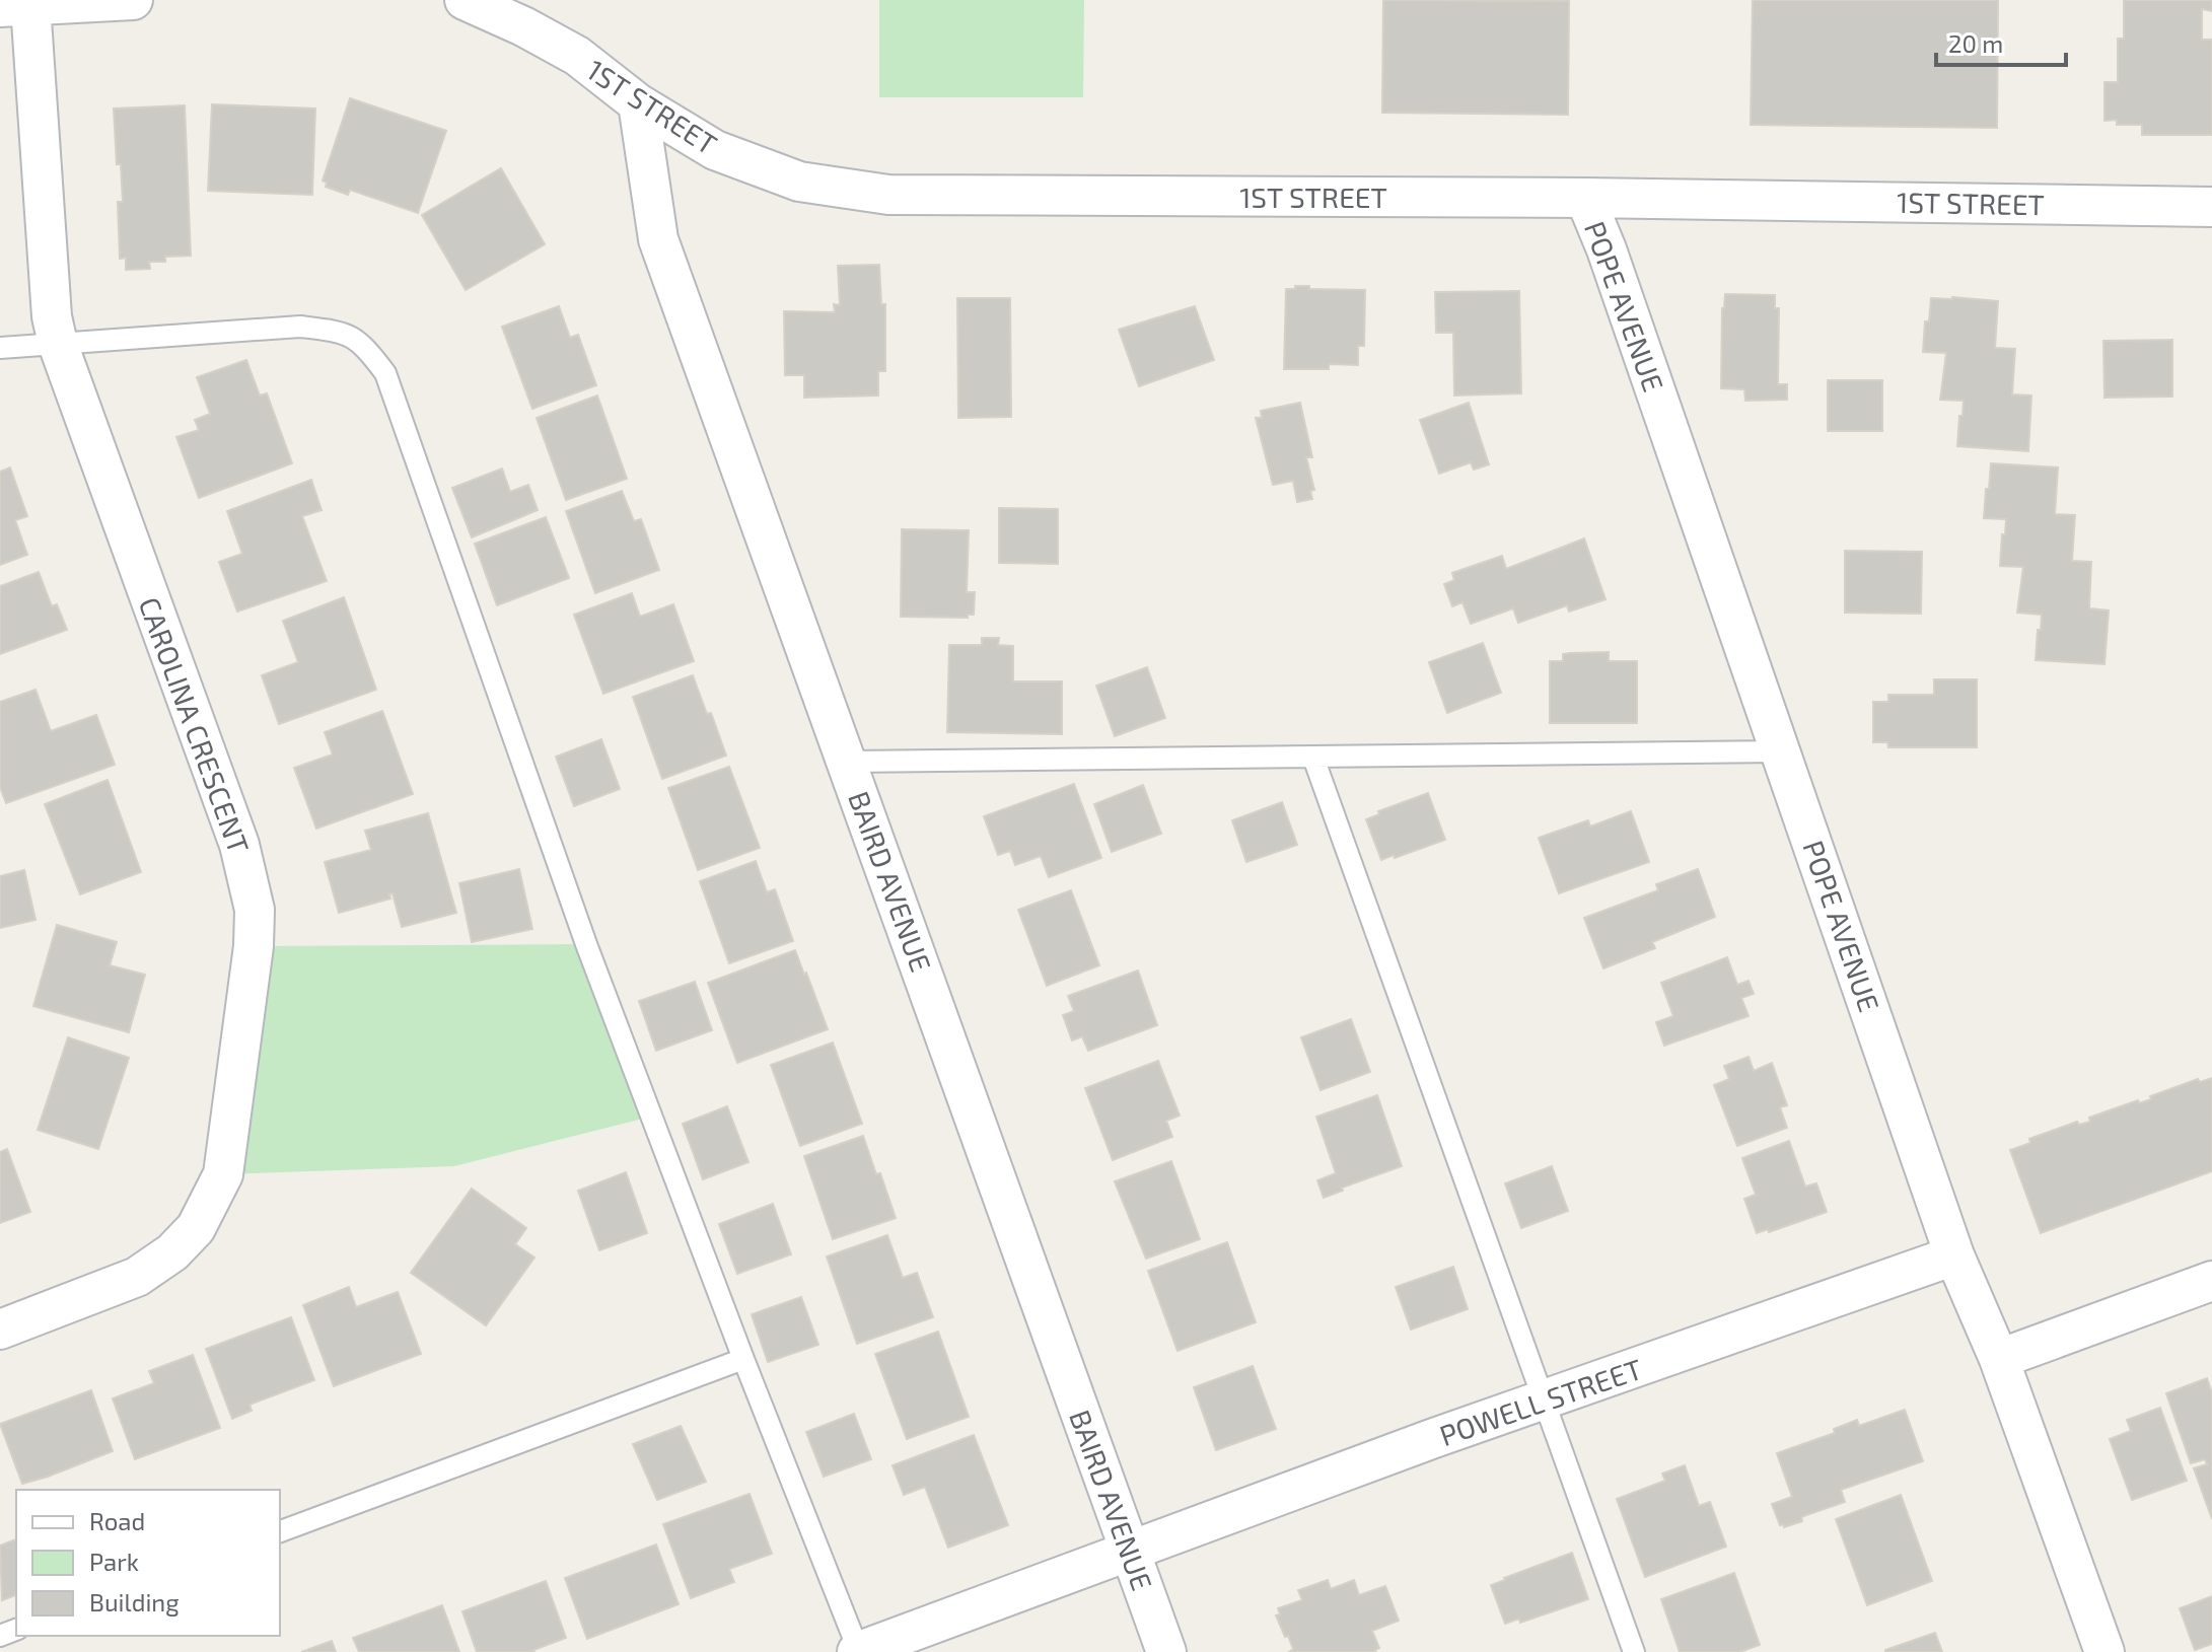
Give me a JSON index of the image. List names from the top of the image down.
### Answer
{
  "streets": {
    "street": [
      "1ST STREET",
      "POPE AVENUE",
      "CAROLINA CRESCENT",
      "BAIRD AVENUE",
      "POWELL STREET"
    ]
  },
  "crossings": [
    ["1ST STREET", "POPE AVENUE"],
    ["1ST STREET", "BAIRD AVENUE"],
    ["POPE AVENUE", "POWELL STREET"],
    ["BAIRD AVENUE", "POWELL STREET"]
  ],
  "legend": ["Road", "Park", "Building"],
  "scale_bar": "20 m"
}
